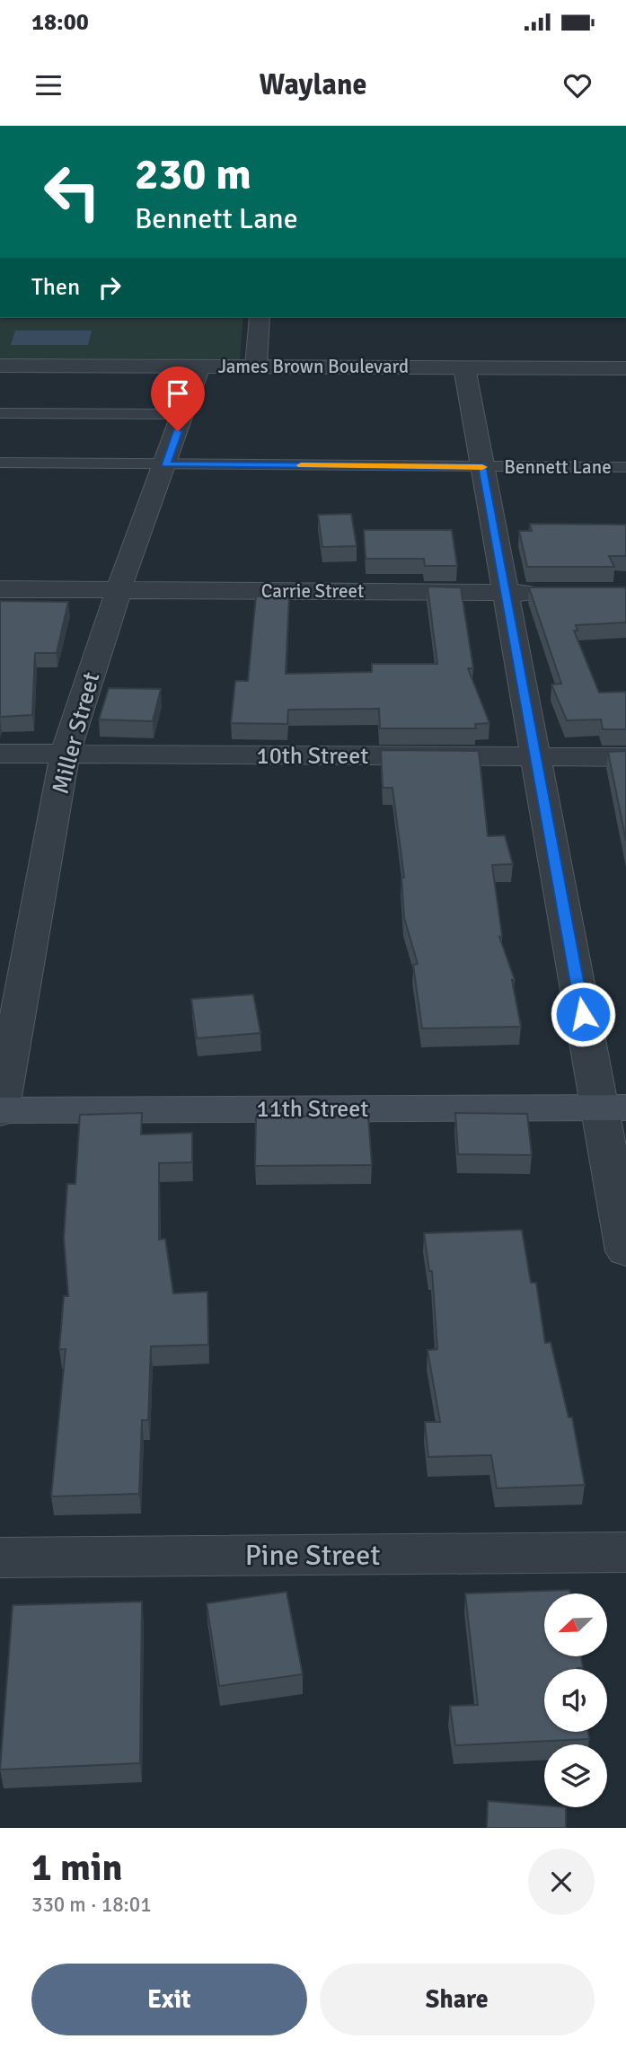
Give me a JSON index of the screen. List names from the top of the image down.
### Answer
{
  "streets": {
    "main road": ["11th Street"],
    "street": [
      "James Brown Boulevard",
      "Carrie Street",
      "Miller Street",
      "10th Street",
      "Pine Street"
    ],
    "lane": ["Bennett Lane"]
  },
  "crossings": [
    ["James Brown Boulevard", "Miller Street"],
    ["Bennett Lane", "Miller Street"],
    ["Carrie Street", "Miller Street"],
    ["Miller Street", "10th Street"],
    ["Miller Street", "11th Street"]
  ],
  "north": "bottom left",
  "page": {
    "status": "18:00",
    "header": "Waylane",
    "turn": ["230 m", "Bennett Lane"],
    "then": "Then",
    "heading": ["1 min", "330 m · 18:01"],
    "buttons": ["Exit", "Share"]
  }
}
